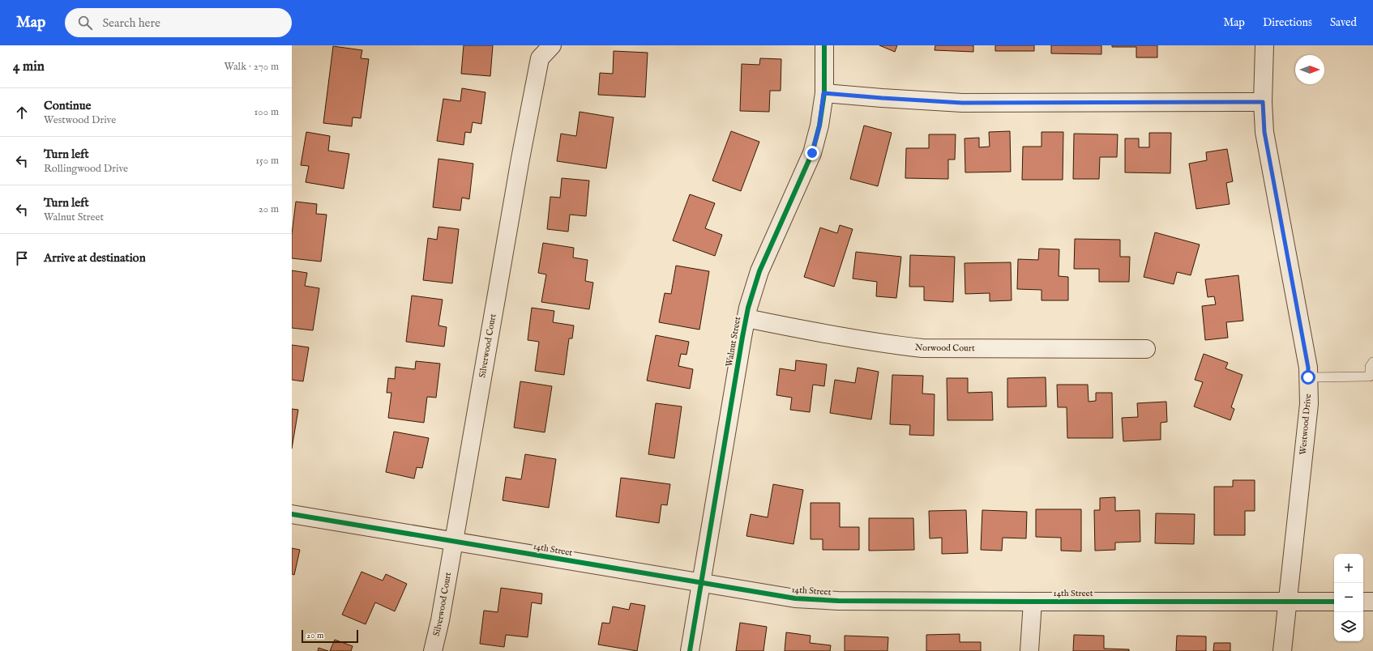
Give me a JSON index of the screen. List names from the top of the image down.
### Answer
{
  "streets": {
    "street": [
      "Walnut Street",
      "Silverwood Court",
      "Norwood Court",
      "Westwood Drive",
      "14th Street"
    ]
  },
  "crossings": [
    ["Walnut Street", "Norwood Court"],
    ["Walnut Street", "14th Street"],
    ["Silverwood Court", "14th Street"],
    ["Westwood Drive", "14th Street"]
  ],
  "scale_bar": "20 m",
  "north": "right",
  "page": {
    "header": "Map",
    "search": "Search here",
    "nav": ["Map", "Directions", "Saved"],
    "heading": ["4 min", "Walk · 270 m"],
    "list": [
      ["Continue", "Westwood Drive", "100 m"],
      ["Turn left", "Rollingwood Drive", "150 m"],
      ["Turn left", "Walnut Street", "20 m"],
      "Arrive at destination"
    ],
    "map_buttons": ["+", "−"],
    "scale": "20 m"
  }
}
